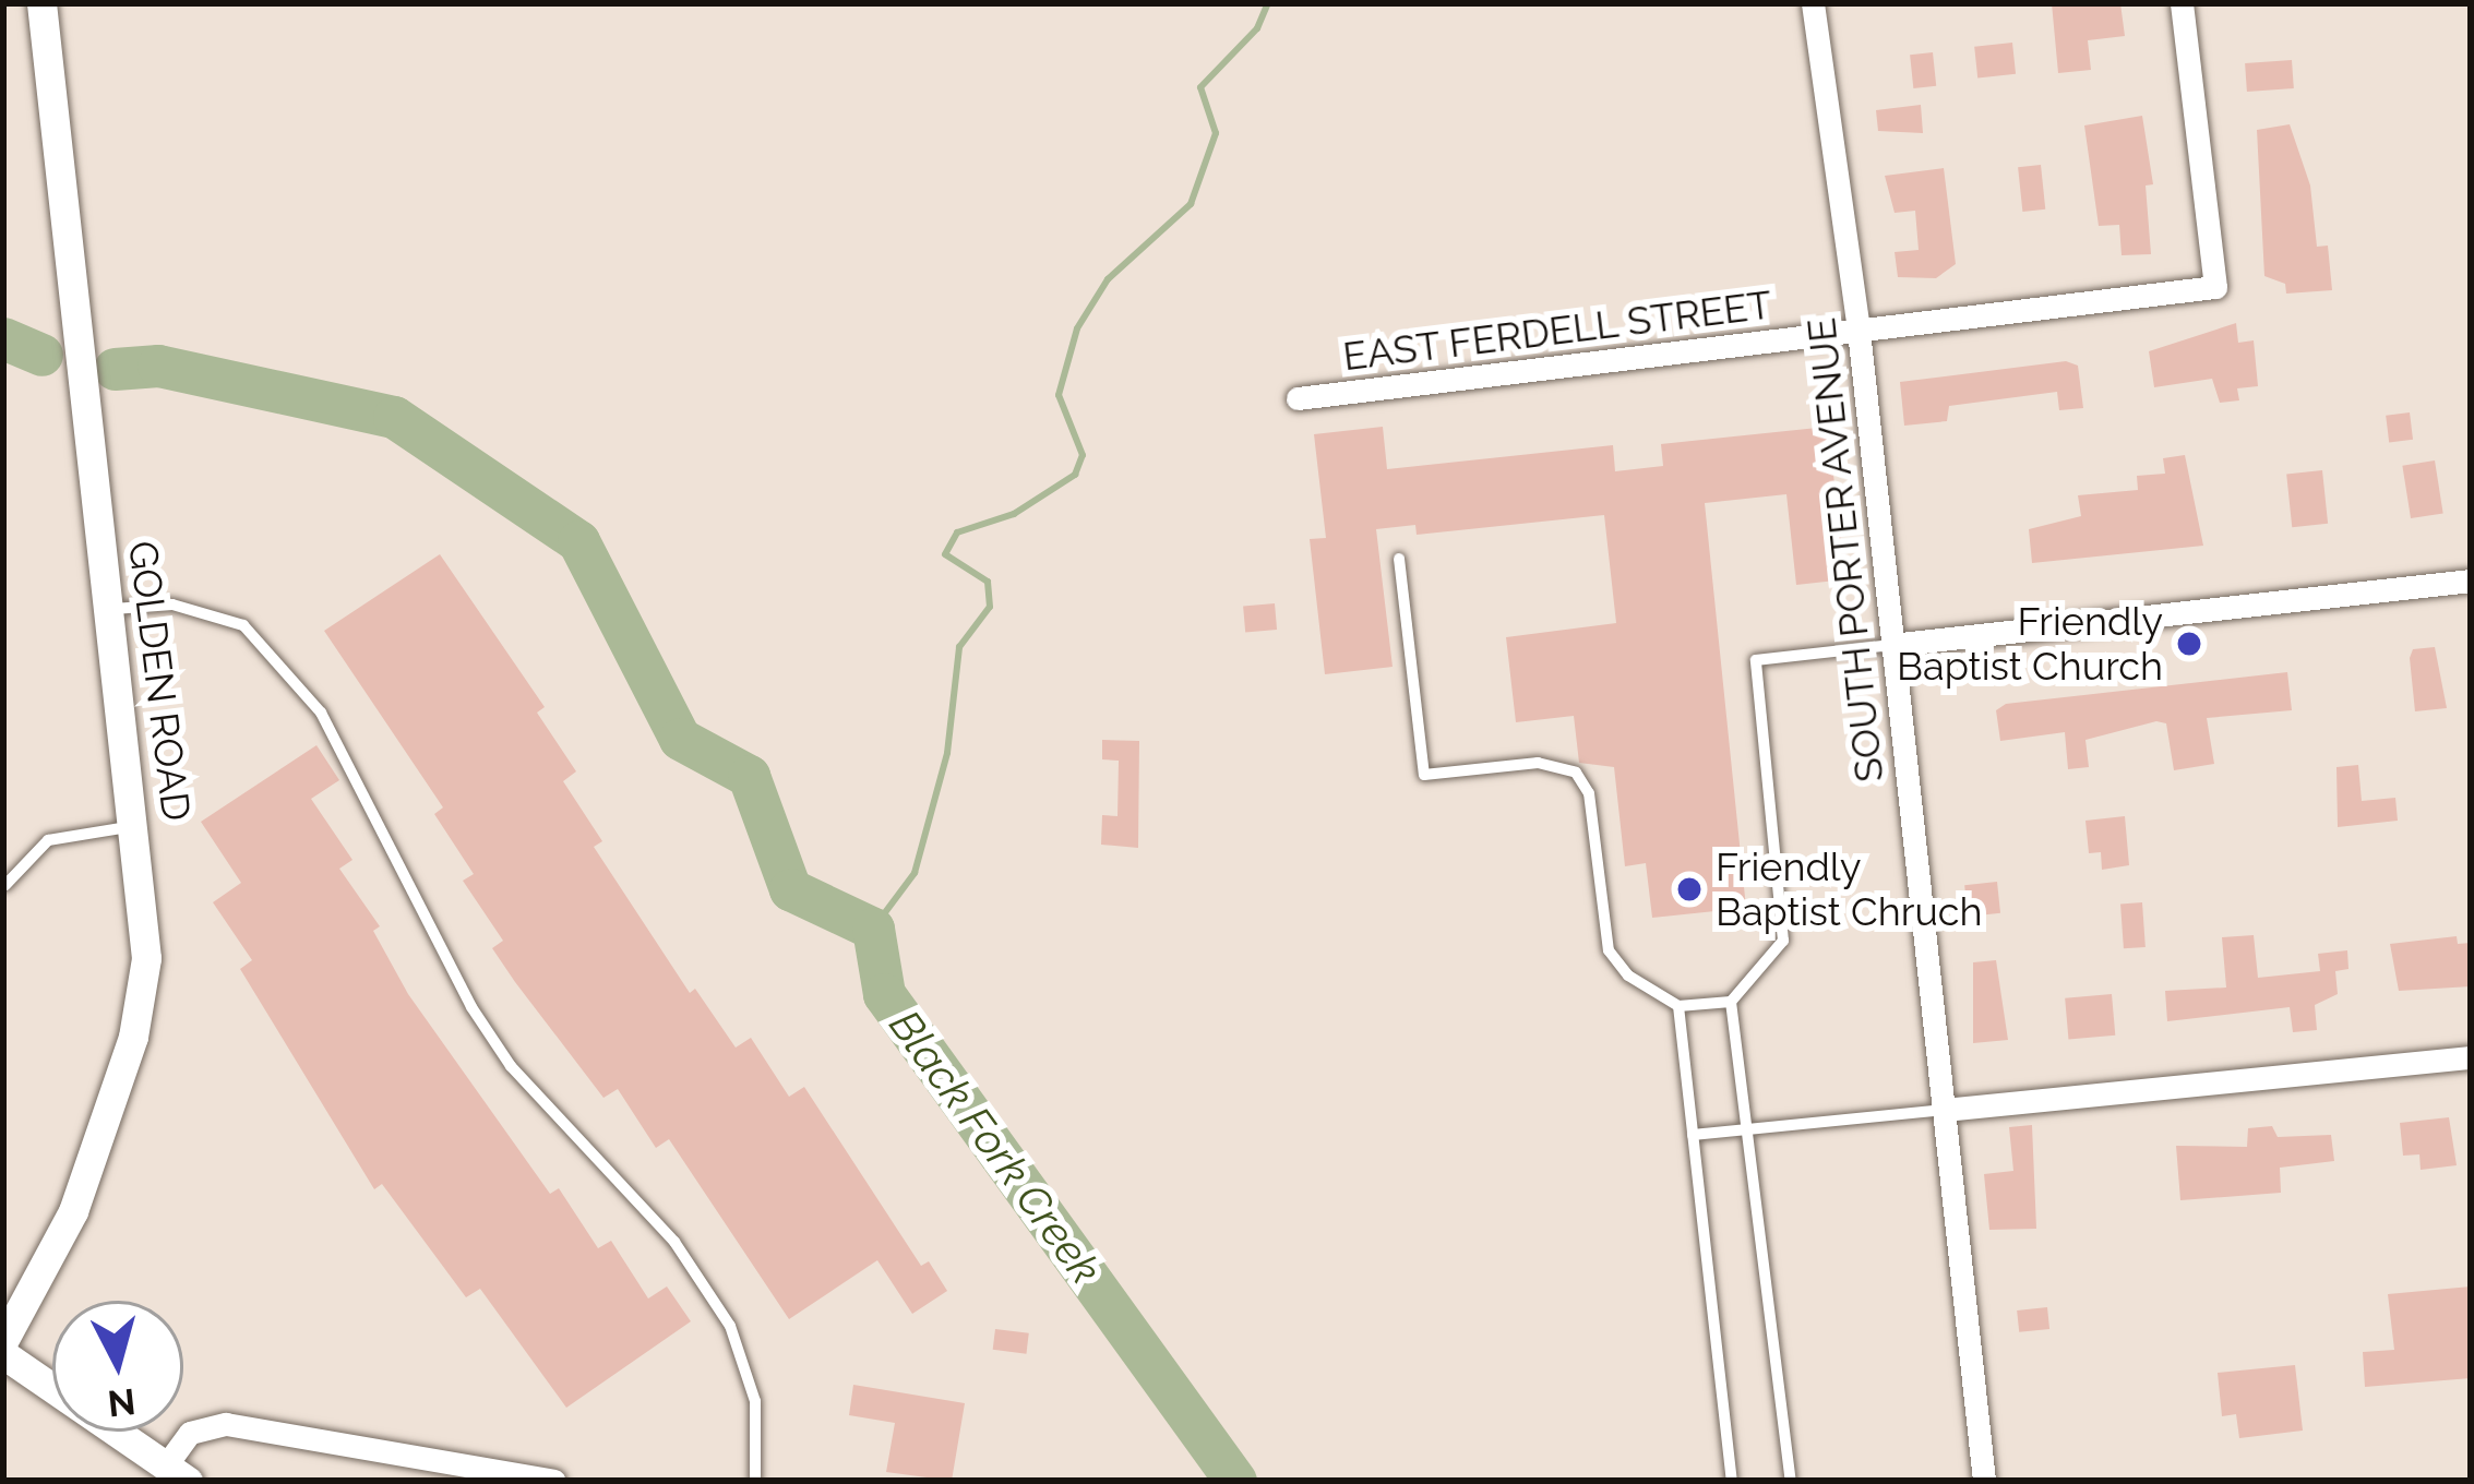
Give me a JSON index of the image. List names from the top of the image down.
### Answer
{
  "streets": {
    "street": ["EAST FERDELL STREET", "SOUTH PORTER AVENUE", "GOLDEN ROAD"]
  },
  "crossings": [
    ["EAST FERDELL STREET", "SOUTH PORTER AVENUE"]
  ],
  "water": ["Black Fork Creek"],
  "places": ["Friendly Baptist Church", "Friendly Baptist Chruch"],
  "north": "bottom"
}
